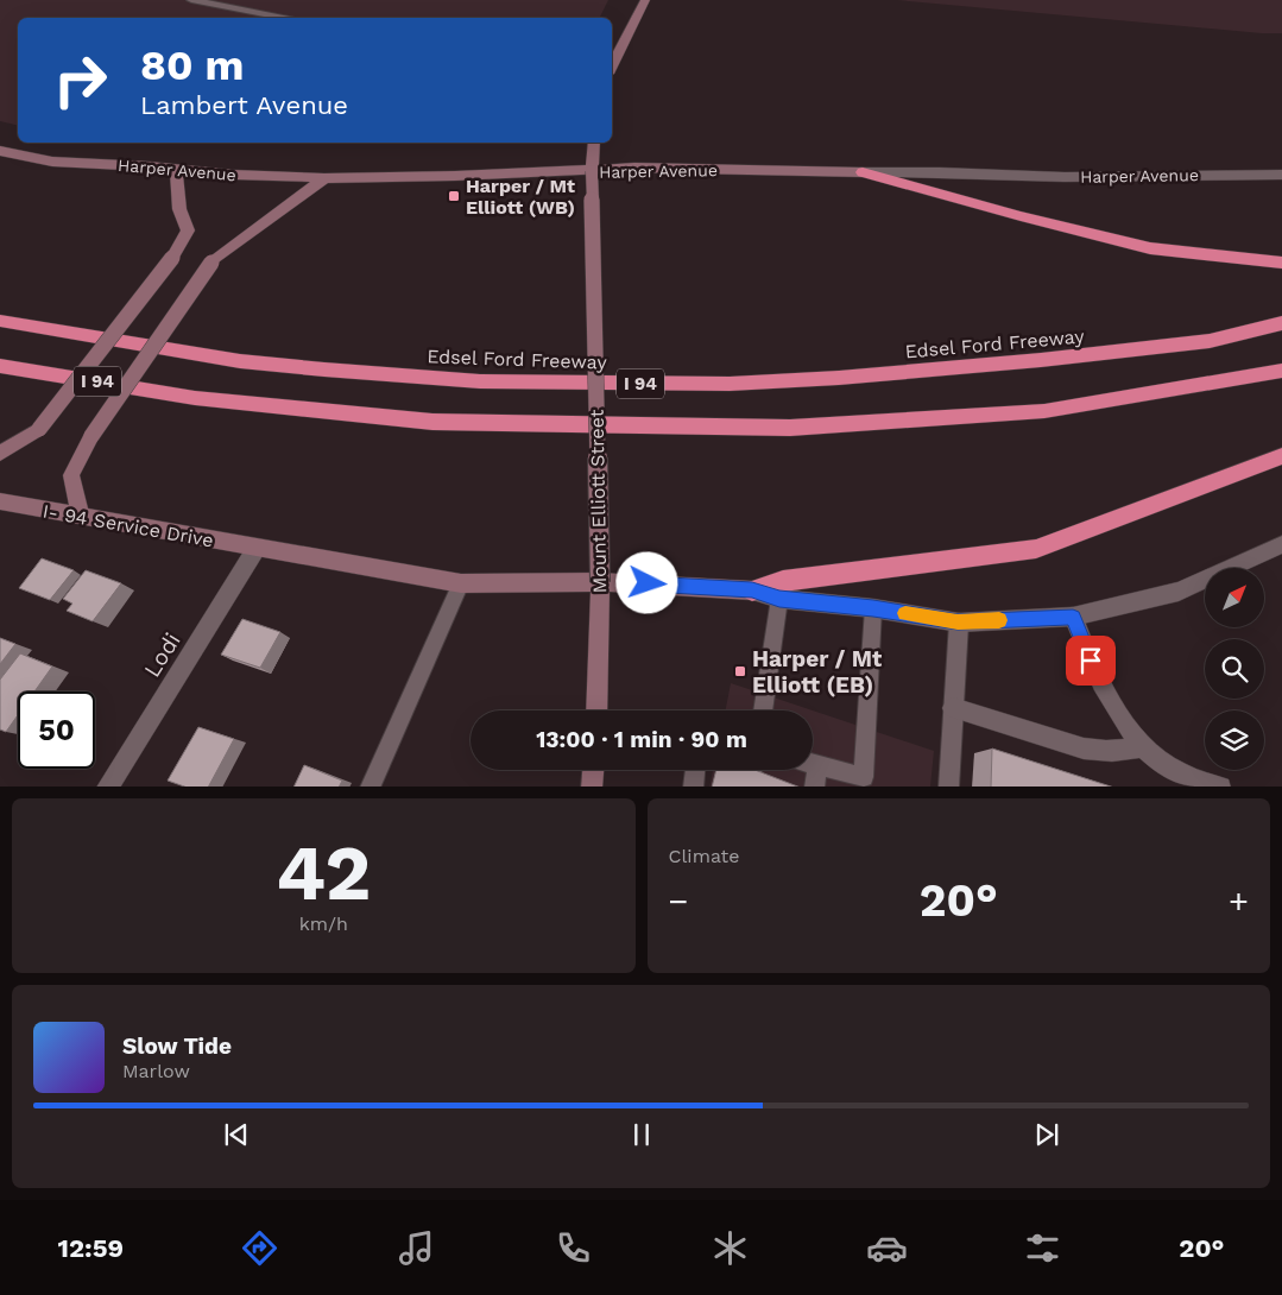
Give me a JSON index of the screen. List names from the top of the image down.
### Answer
{
  "streets": {
    "highway": ["Edsel Ford Freeway", "I 94"],
    "main road": ["Harper Avenue", "Mount Elliott Street", "I- 94 Service Drive"],
    "street": ["Lodi"]
  },
  "crossings": [
    ["Harper Avenue", "Mount Elliott Street"],
    ["I- 94 Service Drive", "Lodi"]
  ],
  "places": {
    "transit": ["Harper / Mt Elliott (WB)", "Harper / Mt Elliott (EB)"]
  },
  "north": "top right",
  "page": {
    "turn": ["80 m", "Lambert Avenue"],
    "limit": "50",
    "trip": "13:00 · 1 min · 90 m",
    "tile": [
      ["42", "km/h"],
      "Climate"
    ],
    "heat": ["−", "20°", "+"],
    "song": ["Slow Tide", "Marlow"],
    "tabs": ["12:59", "20°"]
  }
}
